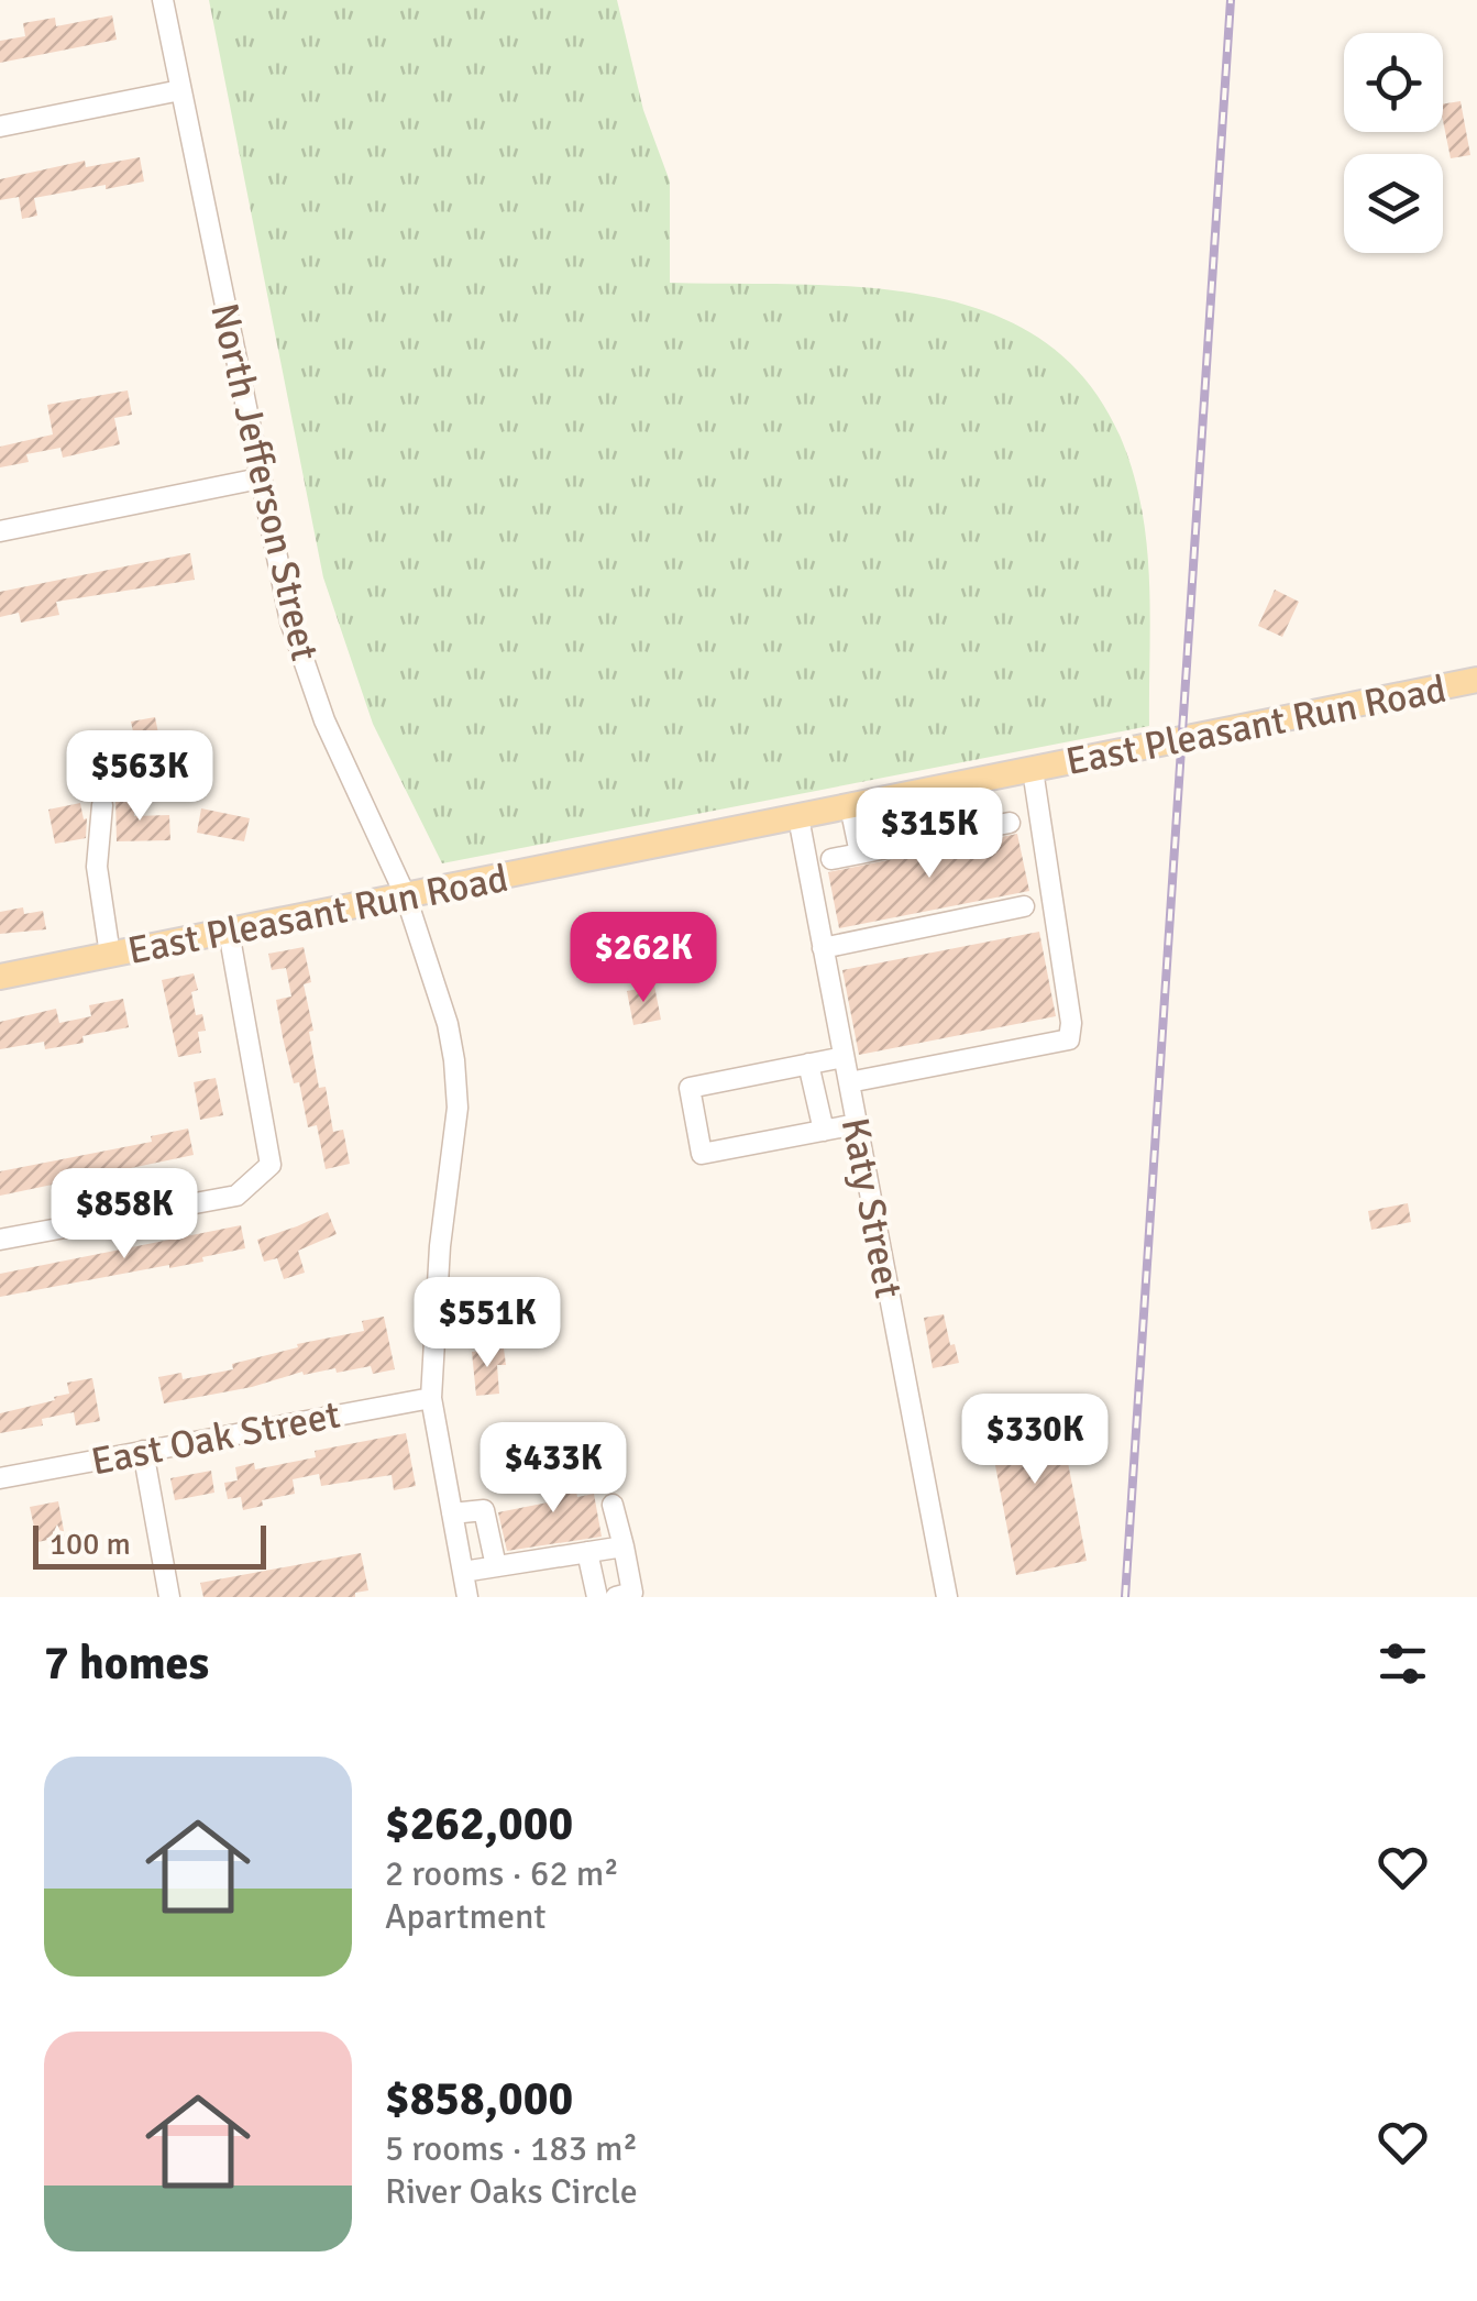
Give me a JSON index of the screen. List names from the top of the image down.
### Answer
{
  "streets": {
    "main road": ["East Pleasant Run Road"],
    "street": ["North Jefferson Street", "Katy Street", "East Oak Street"]
  },
  "crossings": [
    ["North Jefferson Street", "East Pleasant Run Road"],
    ["North Jefferson Street", "East Oak Street"],
    ["East Pleasant Run Road", "Katy Street"]
  ],
  "scale_bar": "100 m",
  "page": {
    "price": [
      "$563K",
      "$315K",
      "$262K",
      "$858K",
      "$551K",
      "$330K",
      "$433K"
    ],
    "scale": "100 m",
    "heading": "7 homes",
    "list": [
      {
        "name": "$262,000",
        "note": "2 rooms · 62 m² · Apartment"
      },
      {
        "name": "$858,000",
        "note": "5 rooms · 183 m² · River Oaks Circle"
      }
    ]
  }
}
